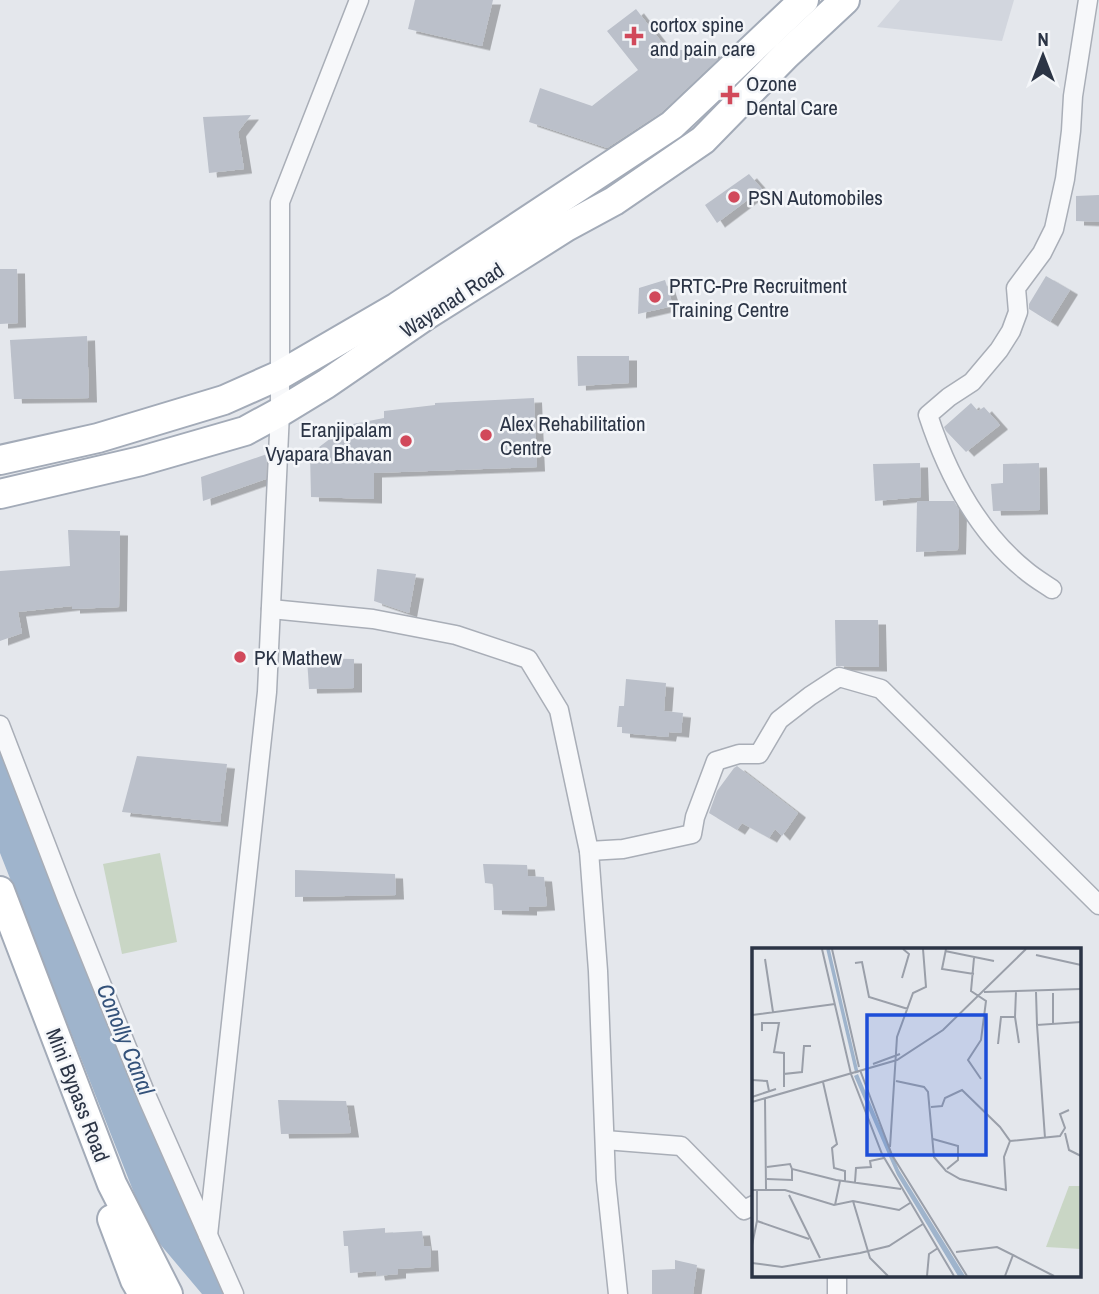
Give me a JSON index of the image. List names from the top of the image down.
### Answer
{
  "streets": {
    "main road": ["Wayanad Road", "Mini Bypass Road"]
  },
  "water": ["Conolly Canal"],
  "places": {
    "health": ["cortox spine and pain care", "Ozone Dental Care"],
    "other": [
      "PSN Automobiles",
      "PRTC-Pre Recruitment Training Centre",
      "Alex Rehabilitation Centre",
      "Eranjipalam Vyapara Bhavan",
      "PK Mathew"
    ]
  },
  "north": "top"
}
